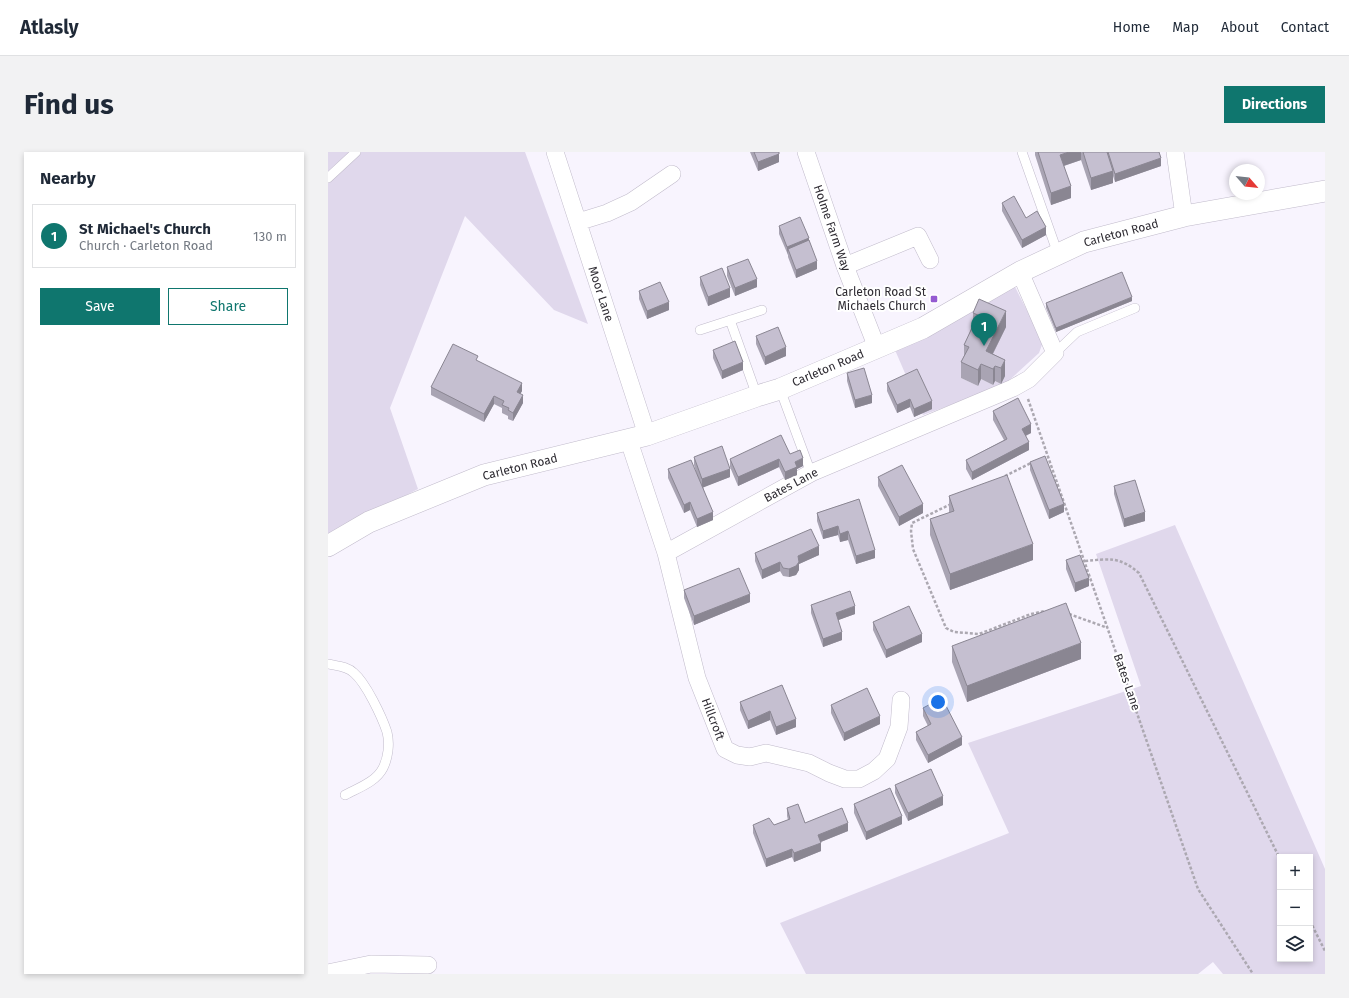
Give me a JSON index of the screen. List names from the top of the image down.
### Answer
{
  "streets": {
    "street": [
      "Holme Farm Way",
      "Carleton Road",
      "Moor Lane",
      "Bates Lane",
      "Hillcroft"
    ]
  },
  "crossings": [
    ["Holme Farm Way", "Carleton Road"],
    ["Carleton Road", "Moor Lane"],
    ["Bates Lane", "Hillcroft"]
  ],
  "places": {
    "transit": ["Carleton Road St Michaels Church"]
  },
  "north": "bottom right",
  "page": {
    "header": "Atlasly",
    "nav": [
      "Home",
      "Map",
      "About",
      "Contact"
    ],
    "buttons": [
      "Directions",
      ["Save", "Share"]
    ],
    "title": "Find us",
    "heading": "Nearby",
    "list": [
      {
        "mark": "1",
        "name": "St Michael's Church",
        "note": "Church · Carleton Road",
        "value": "130 m"
      }
    ],
    "pins": "1",
    "map_buttons": ["+", "−"]
  }
}
